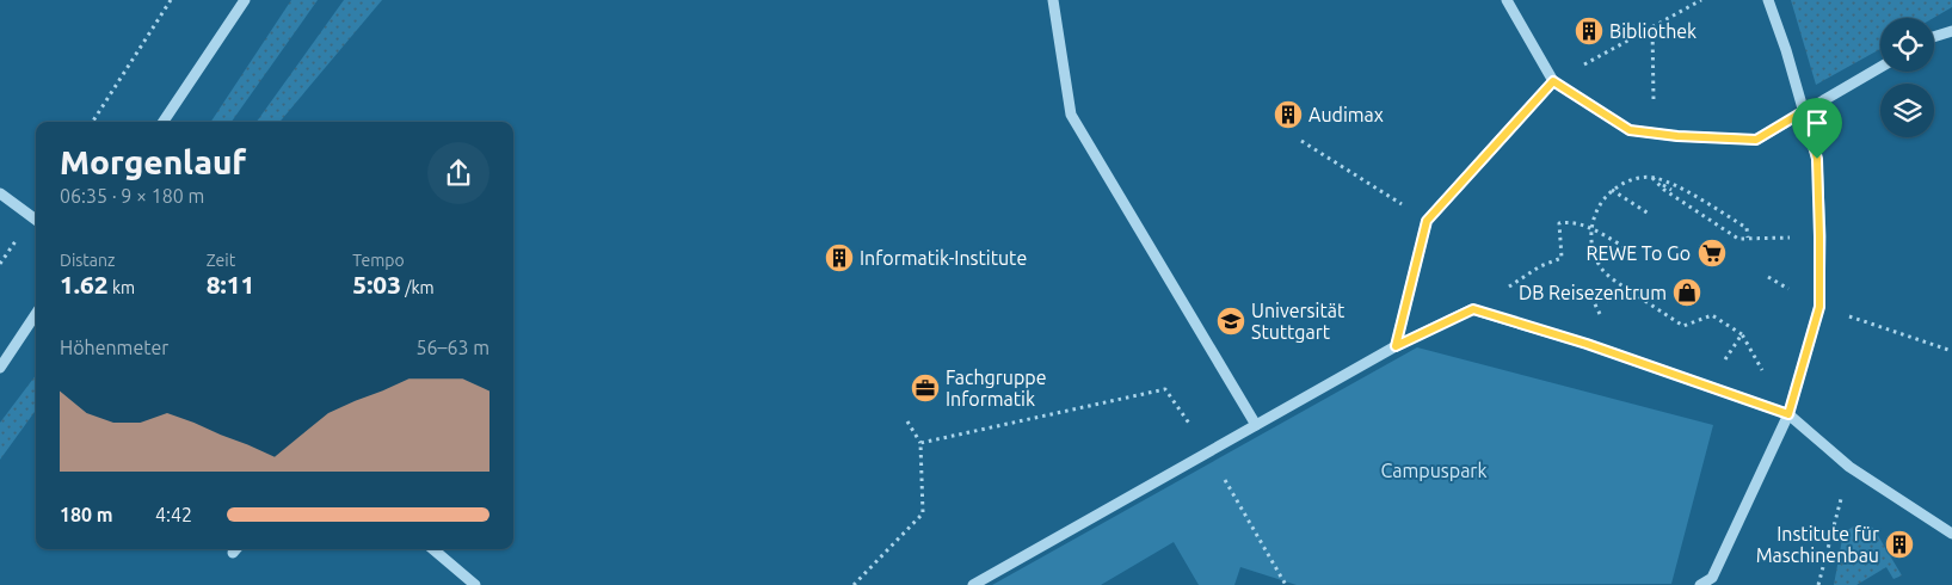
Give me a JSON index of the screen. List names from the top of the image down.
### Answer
{
  "parks": ["Campuspark"],
  "places": {
    "building": [
      "Bibliothek",
      "Audimax",
      "Informatik-Institute",
      "Institute für Maschinenbau"
    ],
    "supermarket": ["REWE To Go"],
    "shop": ["DB Reisezentrum"],
    "school or university": ["Universität Stuttgart"],
    "office": ["Fachgruppe Informatik"]
  },
  "page": {
    "heading": ["Morgenlauf", "06:35 · 9 × 180 m"],
    "stats": [
      ["Distanz", "1.62 km"],
      ["Zeit", "8:11"],
      ["Tempo", "5:03 /km"]
    ],
    "chart": ["Höhenmeter", "56–63 m"],
    "list": [
      {
        "name": "180 m",
        "note": "4:42"
      }
    ]
  }
}
